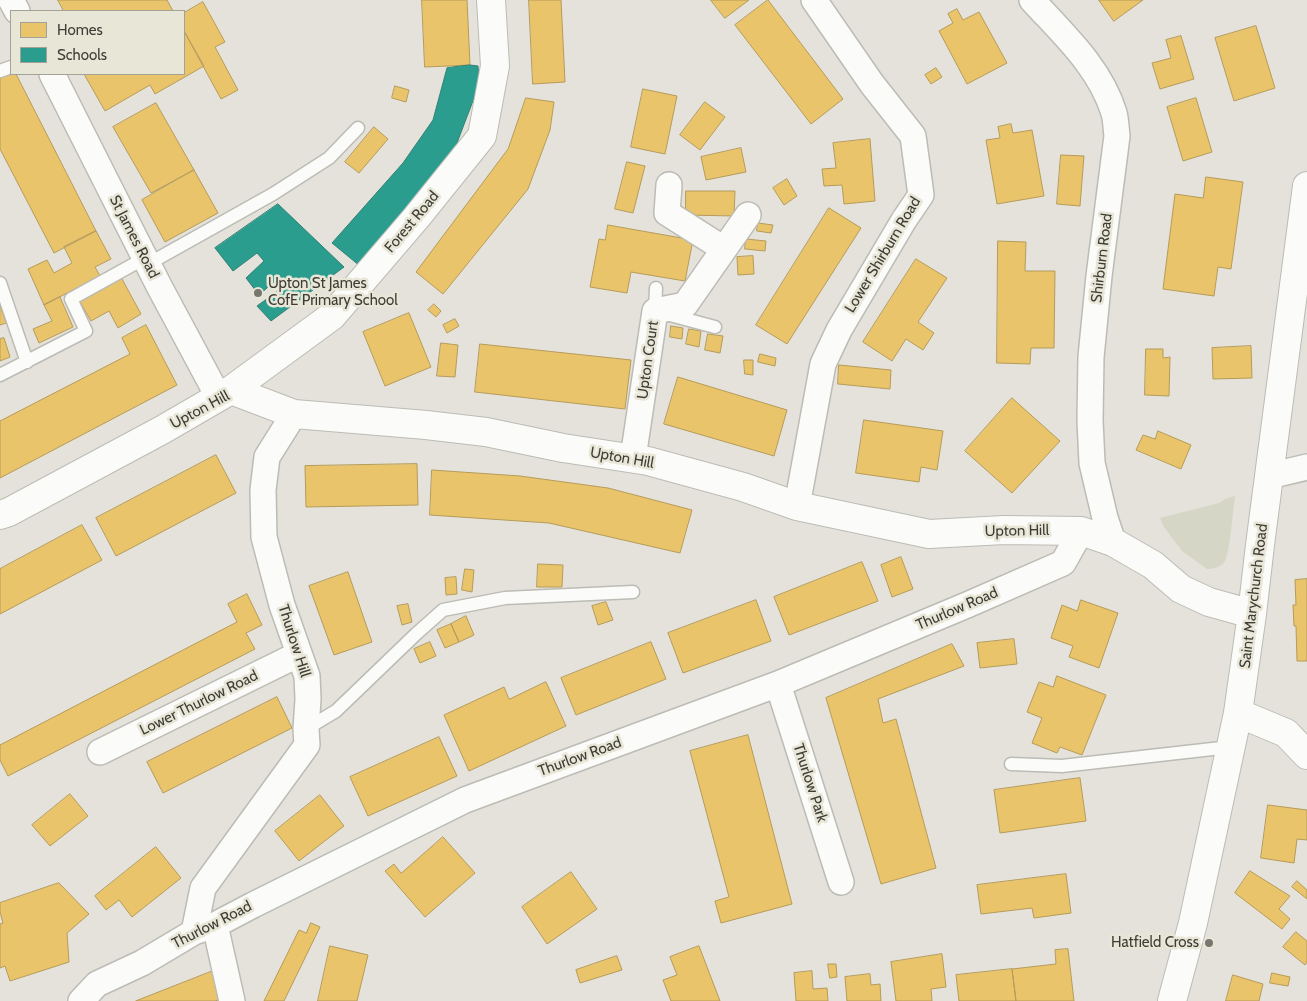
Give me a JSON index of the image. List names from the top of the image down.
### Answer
{
  "streets": {
    "street": [
      "Forest Road",
      "St James Road",
      "Lower Shirburn Road",
      "Shirburn Road",
      "Upton Court",
      "Upton Hill",
      "Saint Marychurch Road",
      "Thurlow Road",
      "Thurlow Hill",
      "Lower Thurlow Road",
      "Thurlow Park"
    ]
  },
  "crossings": [
    ["Forest Road", "St James Road"],
    ["Forest Road", "Upton Hill"],
    ["St James Road", "Upton Hill"],
    ["Lower Shirburn Road", "Upton Hill"],
    ["Shirburn Road", "Upton Hill"],
    ["Upton Court", "Upton Hill"],
    ["Upton Hill", "Saint Marychurch Road"],
    ["Upton Hill", "Thurlow Road"],
    ["Upton Hill", "Thurlow Hill"],
    ["Thurlow Road", "Thurlow Hill"],
    ["Thurlow Road", "Thurlow Park"],
    ["Thurlow Hill", "Lower Thurlow Road"]
  ],
  "places": ["Upton St James CofE Primary School", "Hatfield Cross"],
  "legend": ["Homes", "Schools"]
}
